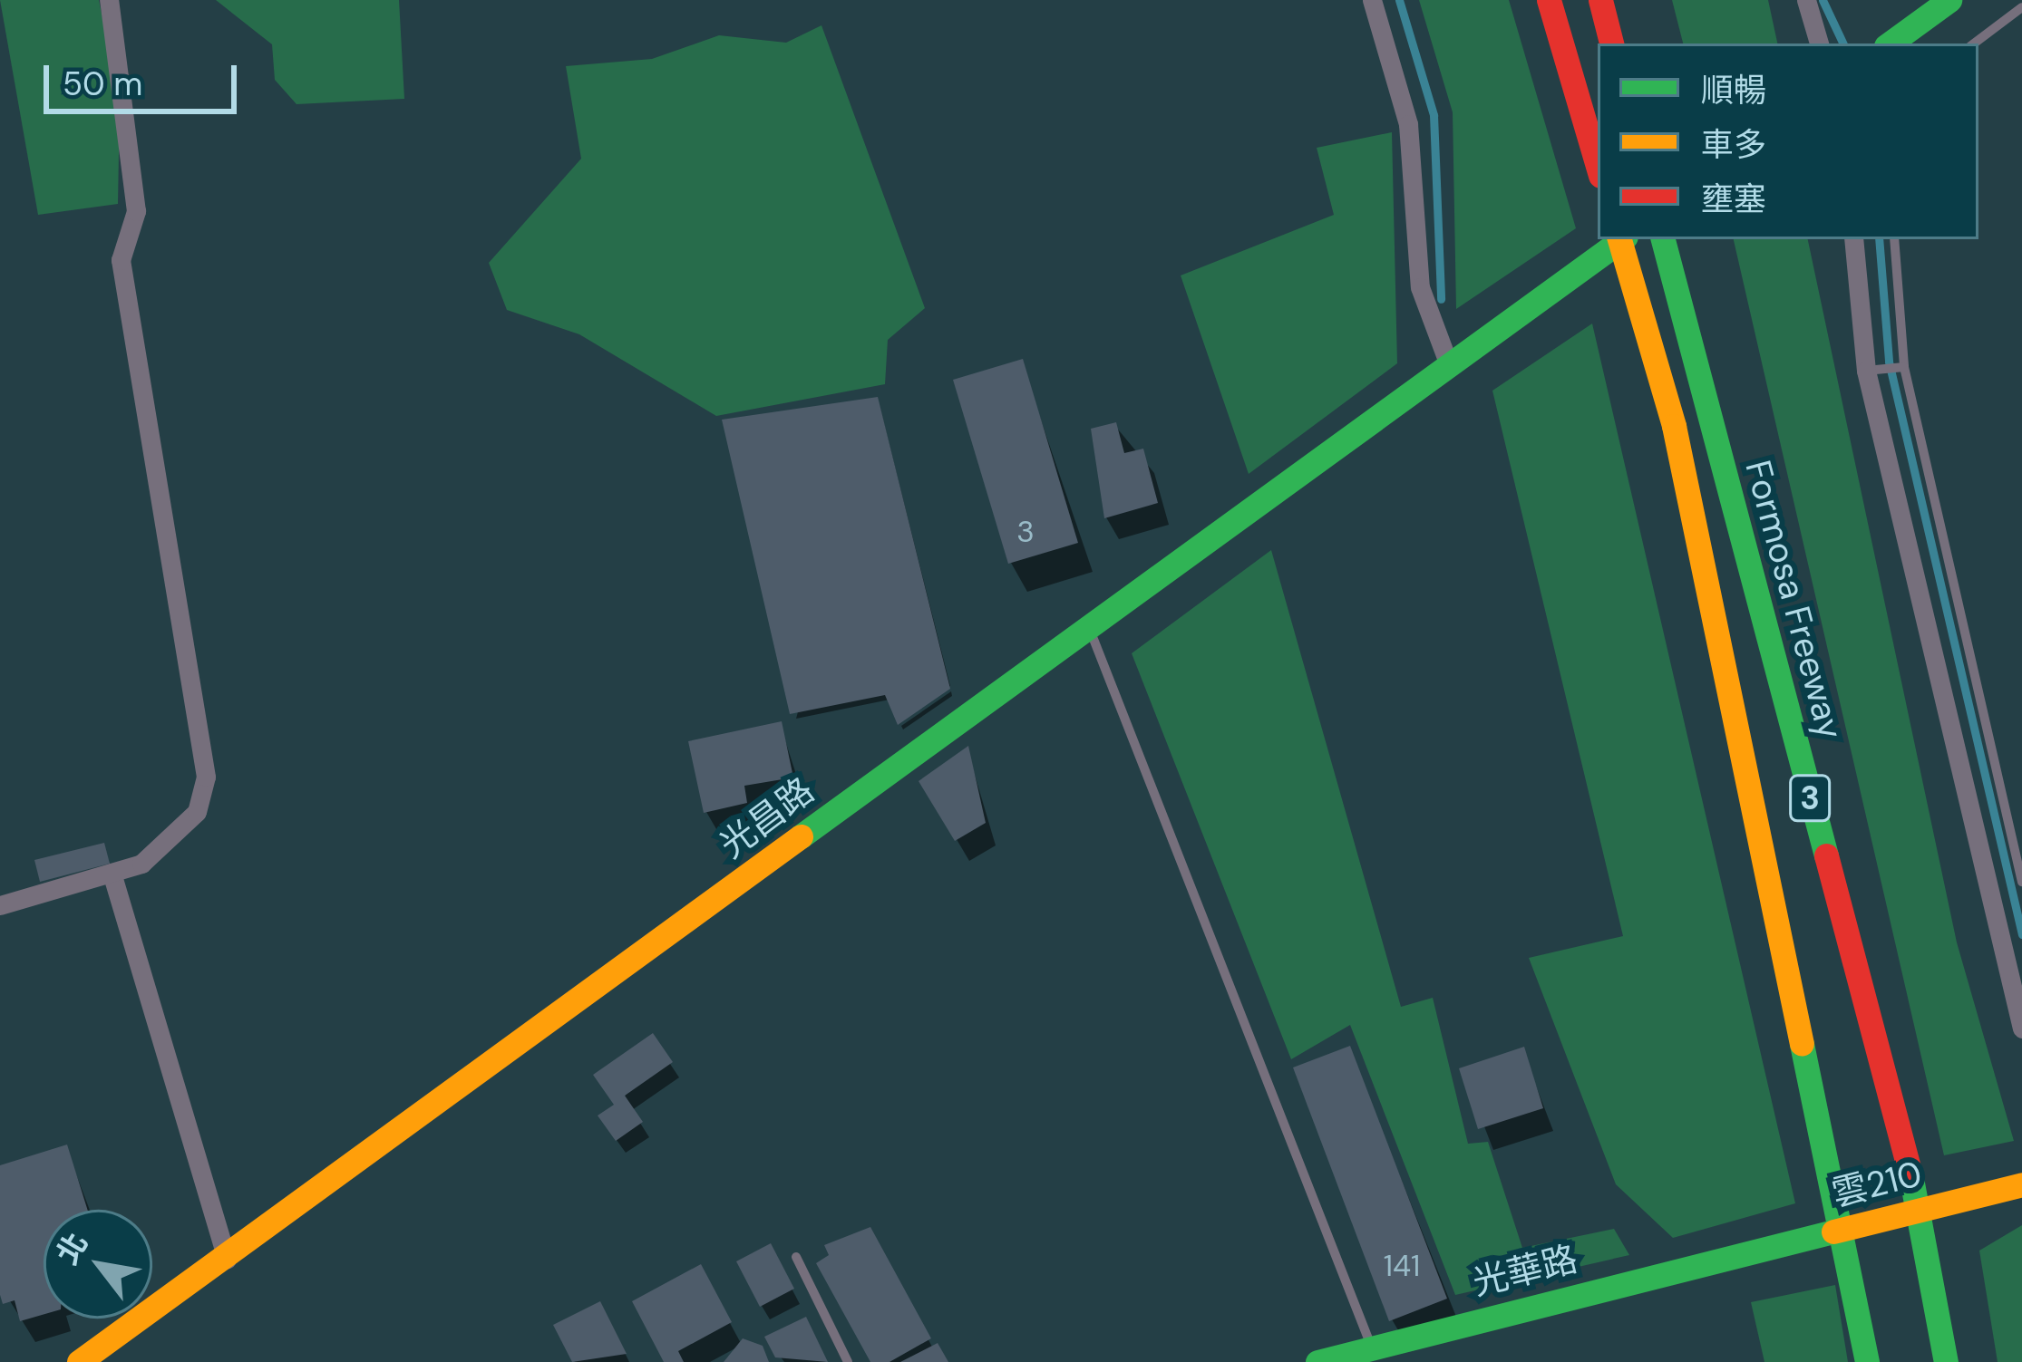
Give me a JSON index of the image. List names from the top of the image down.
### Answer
{
  "streets": {
    "main road": [
      "Formosa Freeway",
      "3",
      "光昌路",
      "雲210",
      "光華路"
    ]
  },
  "crossings": [
    ["雲210", "光華路"]
  ],
  "house_numbers": ["3", "141"],
  "legend": ["順暢", "車多", "壅塞"],
  "scale_bar": "50 m",
  "north": "top left"
}
